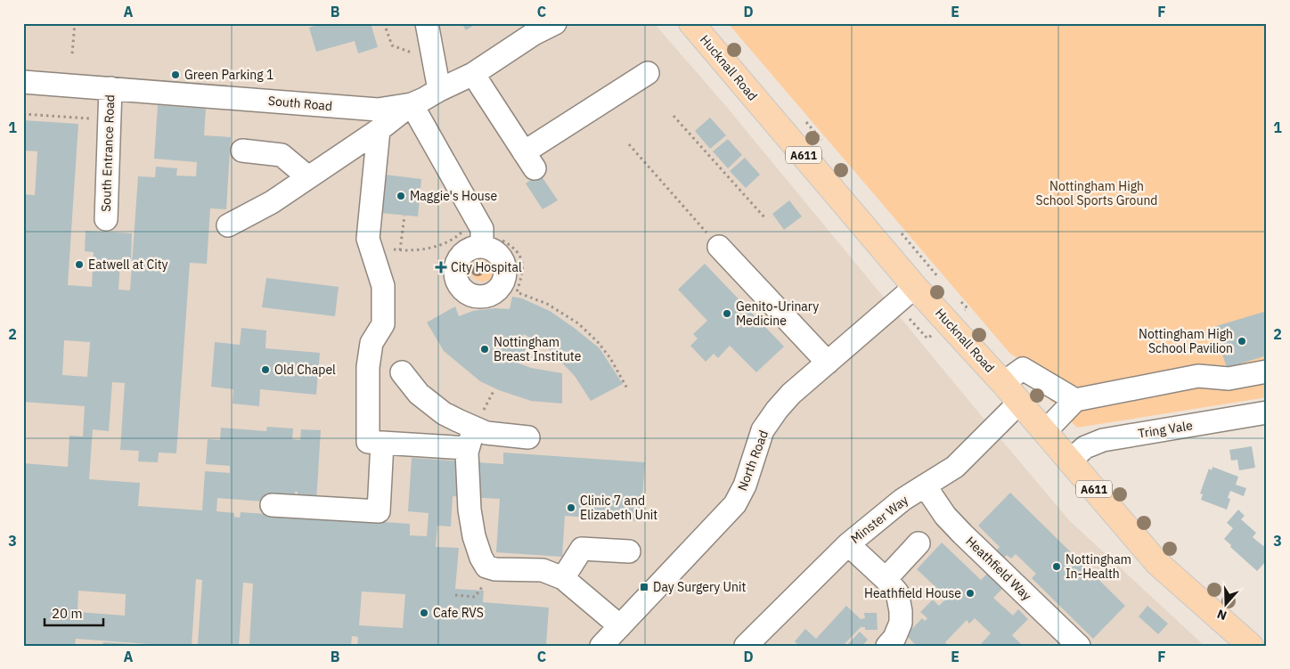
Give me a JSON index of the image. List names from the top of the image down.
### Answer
{
  "streets": {
    "main road": ["Hucknall Road", "A611"],
    "street": [
      "South Road",
      "South Entrance Road",
      "Tring Vale",
      "North Road",
      "Minster Way",
      "Heathfield Way"
    ]
  },
  "crossings": [
    ["Hucknall Road", "Tring Vale"],
    ["Hucknall Road", "North Road"],
    ["Hucknall Road", "Minster Way"],
    ["South Road", "South Entrance Road"],
    ["Minster Way", "Heathfield Way"]
  ],
  "parks": ["Nottingham High School Sports Ground"],
  "places": {
    "other": [
      "Green Parking 1",
      "Maggie's House",
      "Eatwell at City",
      "Genito-Urinary Medicine",
      "Nottingham High School Pavilion",
      "Nottingham Breast Institute",
      "Old Chapel",
      "Clinic 7 and Elizabeth Unit",
      "Nottingham In-Health",
      "Heathfield House",
      "Cafe RVS"
    ],
    "health": ["City Hospital"],
    "transit": ["Day Surgery Unit"]
  },
  "scale_bar": "20 m",
  "north": "bottom",
  "grid": {
    "columns": [
      "A",
      "B",
      "C",
      "D",
      "E",
      "F"
    ],
    "rows": ["1", "2", "3"]
  }
}
